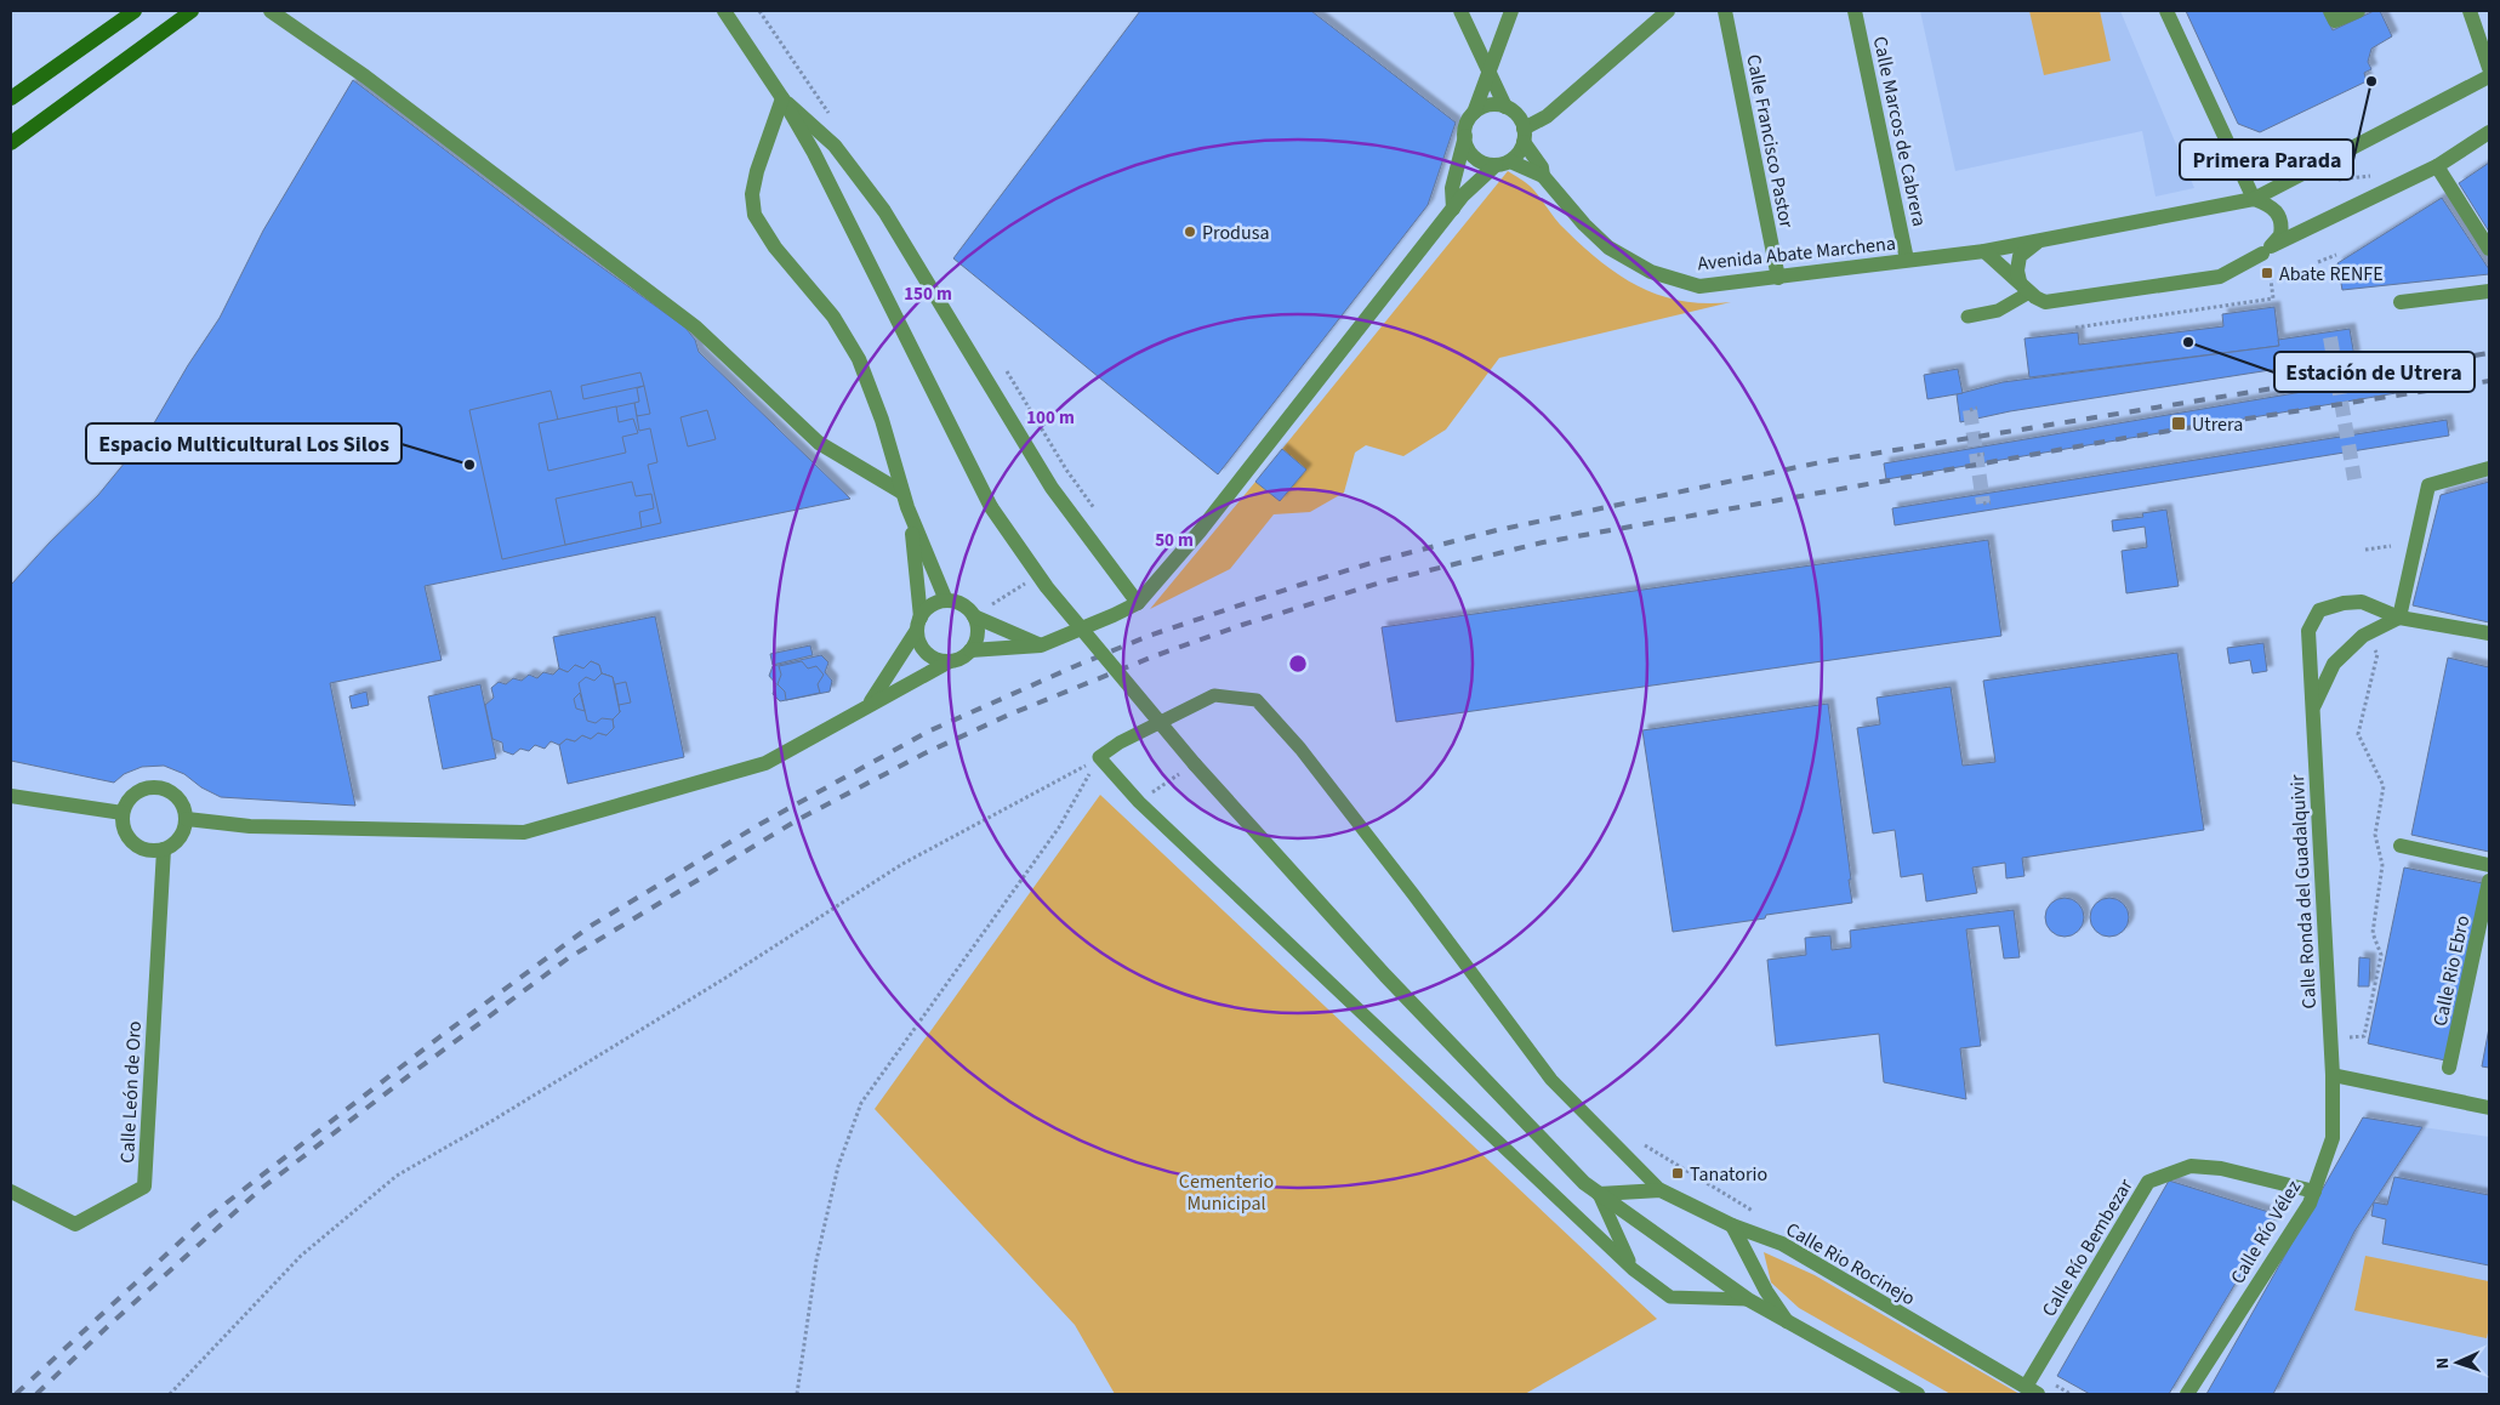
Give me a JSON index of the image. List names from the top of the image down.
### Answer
{
  "streets": {
    "street": [
      "Calle Marcos de Cabrera",
      "Calle Francisco Pastor",
      "Avenida Abate Marchena",
      "Calle Ronda del Guadalquivir",
      "Calle Rio Ebro",
      "Calle León de Oro",
      "Calle Río Vélez",
      "Calle Río Bembezar",
      "Calle Rio Rocinejo"
    ]
  },
  "crossings": [
    ["Calle Marcos de Cabrera", "Avenida Abate Marchena"],
    ["Calle Francisco Pastor", "Avenida Abate Marchena"],
    ["Calle Ronda del Guadalquivir", "Calle Río Vélez"],
    ["Calle Río Vélez", "Calle Río Bembezar"],
    ["Calle Río Bembezar", "Calle Rio Rocinejo"]
  ],
  "parks": ["Cementerio Municipal"],
  "places": {
    "other": [
      "Primera Parada",
      "Produsa",
      "Estación de Utrera",
      "Espacio Multicultural Los Silos"
    ],
    "transit": ["Abate RENFE", "Utrera", "Tanatorio"]
  },
  "north": "left",
  "rings": ["150 m", "100 m", "50 m"]
}
